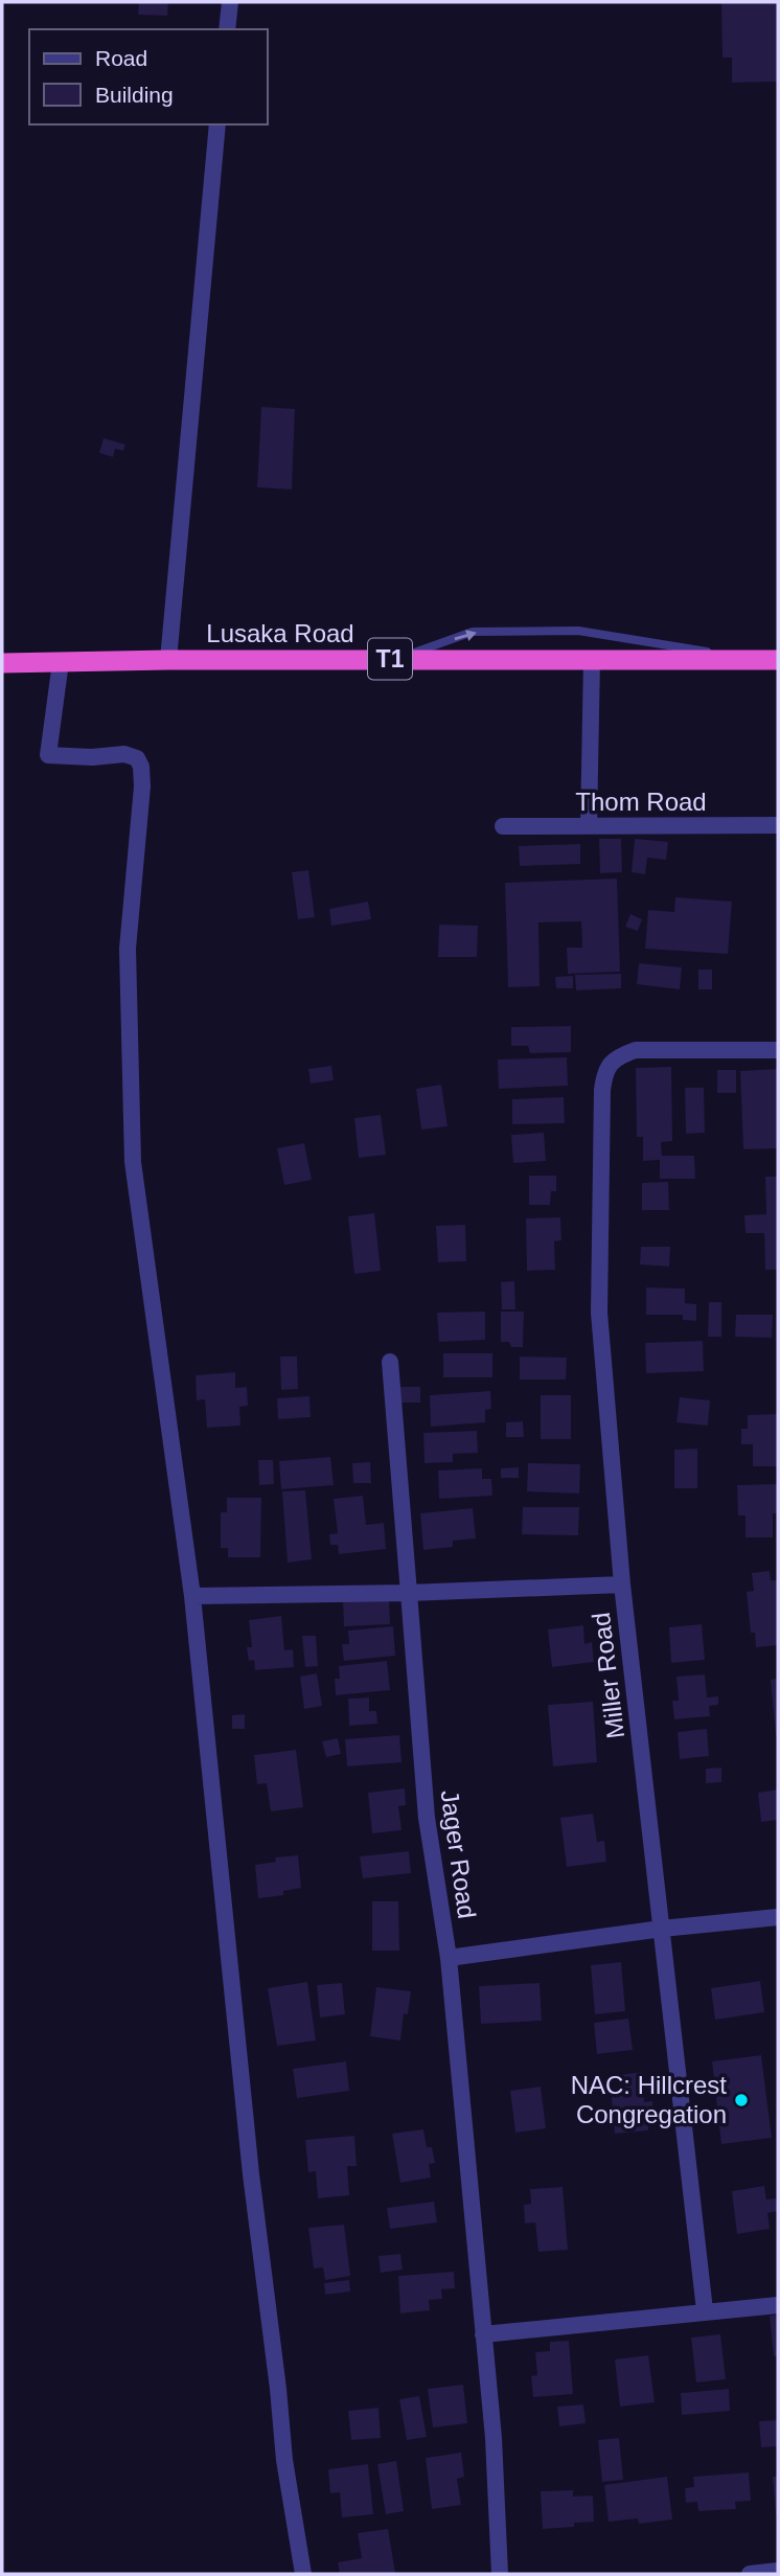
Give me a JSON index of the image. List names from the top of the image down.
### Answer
{
  "streets": {
    "highway": ["Lusaka Road", "T1"],
    "street": ["Thom Road", "Miller Road", "Jager Road"]
  },
  "places": ["NAC: Hillcrest Congregation"],
  "legend": ["Road", "Building"]
}
